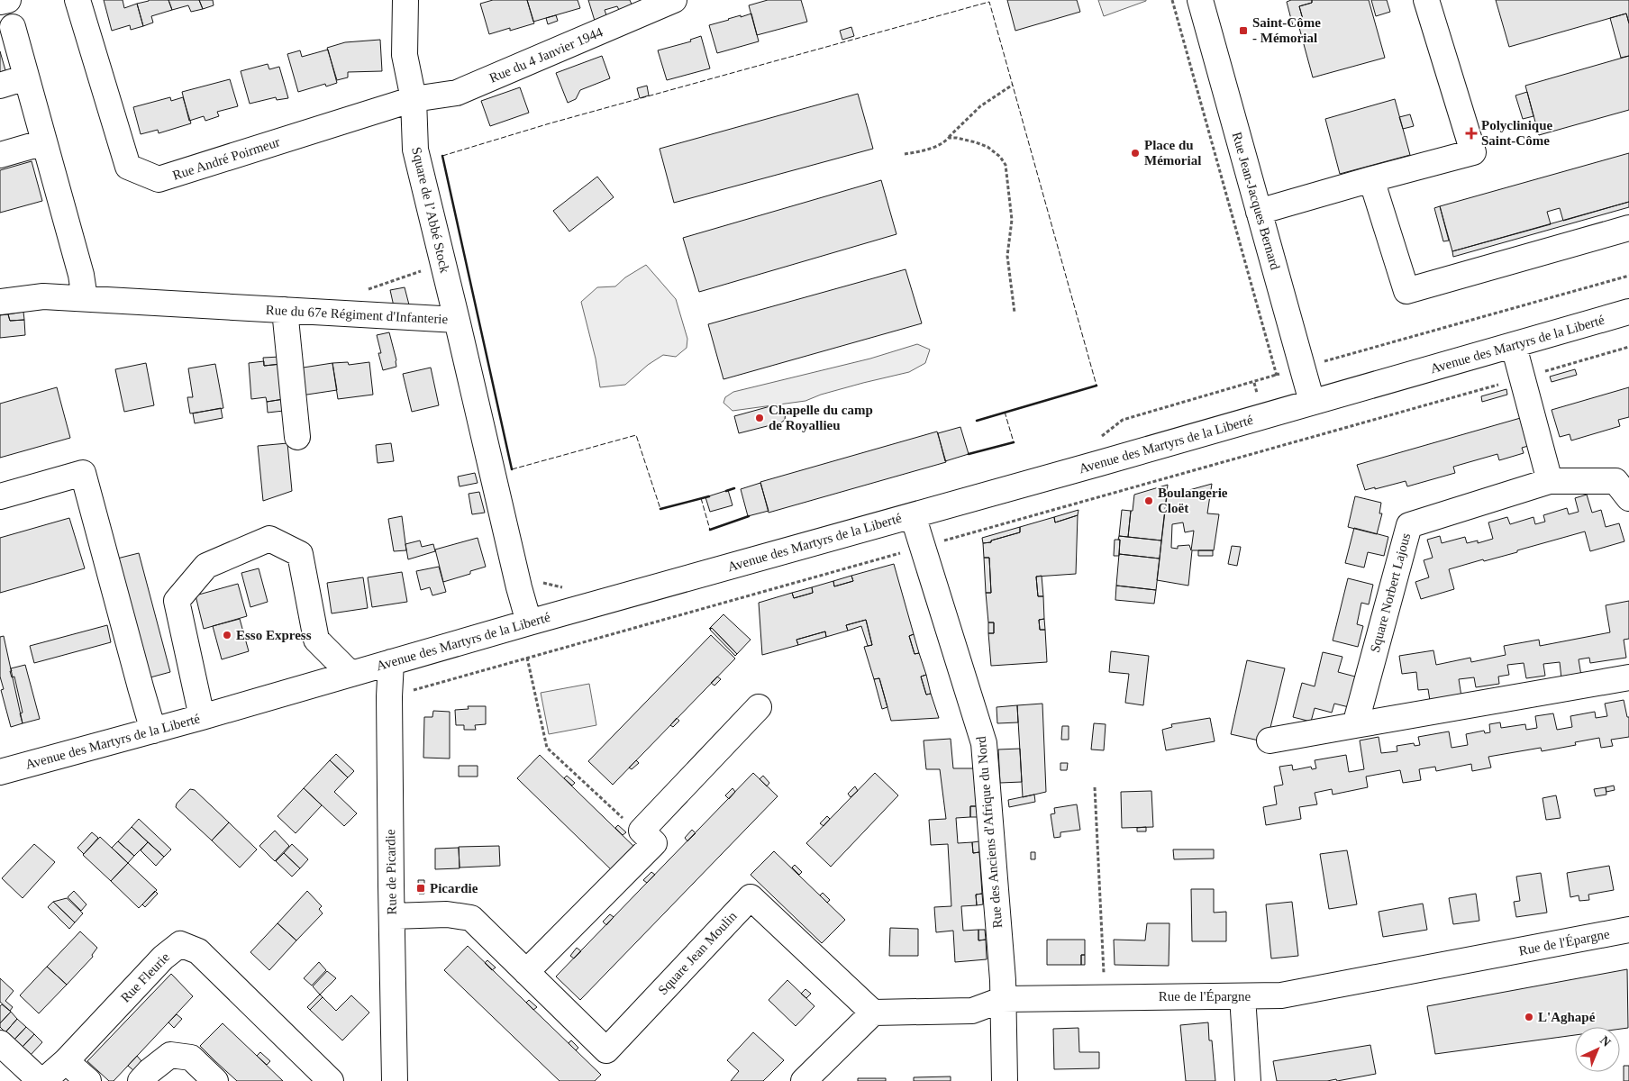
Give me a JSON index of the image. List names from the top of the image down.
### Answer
{
  "streets": {
    "street": [
      "Rue du 4 Janvier 1944",
      "Rue André Poirmeur",
      "Rue Jean-Jacques Bernard",
      "Square de l’Abbé Stock",
      "Rue du 67e Régiment d'Infanterie",
      "Avenue des Martyrs de la Liberté",
      "Square Norbert Lajous",
      "Rue des Anciens d'Afrique du Nord",
      "Rue de Picardie",
      "Rue de l'Épargne",
      "Square Jean Moulin",
      "Rue Fleurie"
    ]
  },
  "crossings": [
    ["Rue du 4 Janvier 1944", "Rue André Poirmeur"],
    ["Rue du 4 Janvier 1944", "Square de l’Abbé Stock"],
    ["Rue André Poirmeur", "Square de l’Abbé Stock"],
    ["Rue Jean-Jacques Bernard", "Avenue des Martyrs de la Liberté"],
    ["Square de l’Abbé Stock", "Rue du 67e Régiment d'Infanterie"],
    ["Rue du 67e Régiment d'Infanterie", "Avenue des Martyrs de la Liberté"],
    ["Avenue des Martyrs de la Liberté", "Rue des Anciens d'Afrique du Nord"],
    ["Avenue des Martyrs de la Liberté", "Rue de Picardie"],
    ["Rue des Anciens d'Afrique du Nord", "Rue de l'Épargne"],
    ["Rue de Picardie", "Square Jean Moulin"],
    ["Rue de l'Épargne", "Square Jean Moulin"]
  ],
  "places": {
    "transit": ["Saint-Côme - Mémorial", "Picardie"],
    "health": ["Polyclinique Saint-Côme"],
    "other": [
      "Place du Mémorial",
      "Chapelle du camp de Royallieu",
      "Boulangerie Cloët",
      "Esso Express",
      "L'Aghapé"
    ]
  },
  "north": "top right"
}
